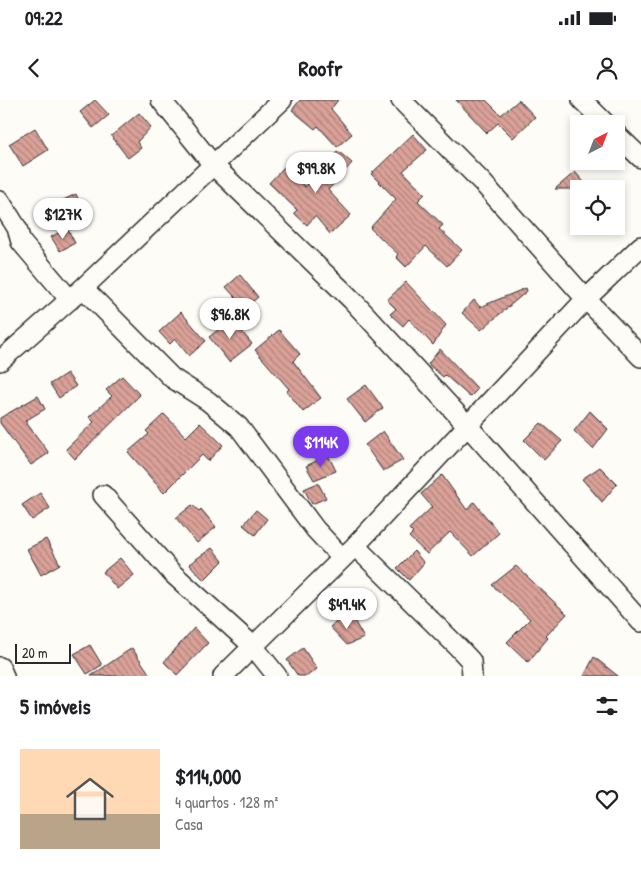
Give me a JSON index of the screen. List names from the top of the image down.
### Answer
{
  "scale_bar": "20 m",
  "north": "top right",
  "page": {
    "status": "09:22",
    "header": "Roofr",
    "price": [
      "$99.8K",
      "$127K",
      "$96.8K",
      "$114K",
      "$49.4K"
    ],
    "scale": "20 m",
    "heading": "5 imóveis",
    "list": [
      {
        "name": "$114,000",
        "note": "4 quartos · 128 m² · Casa"
      }
    ]
  }
}
